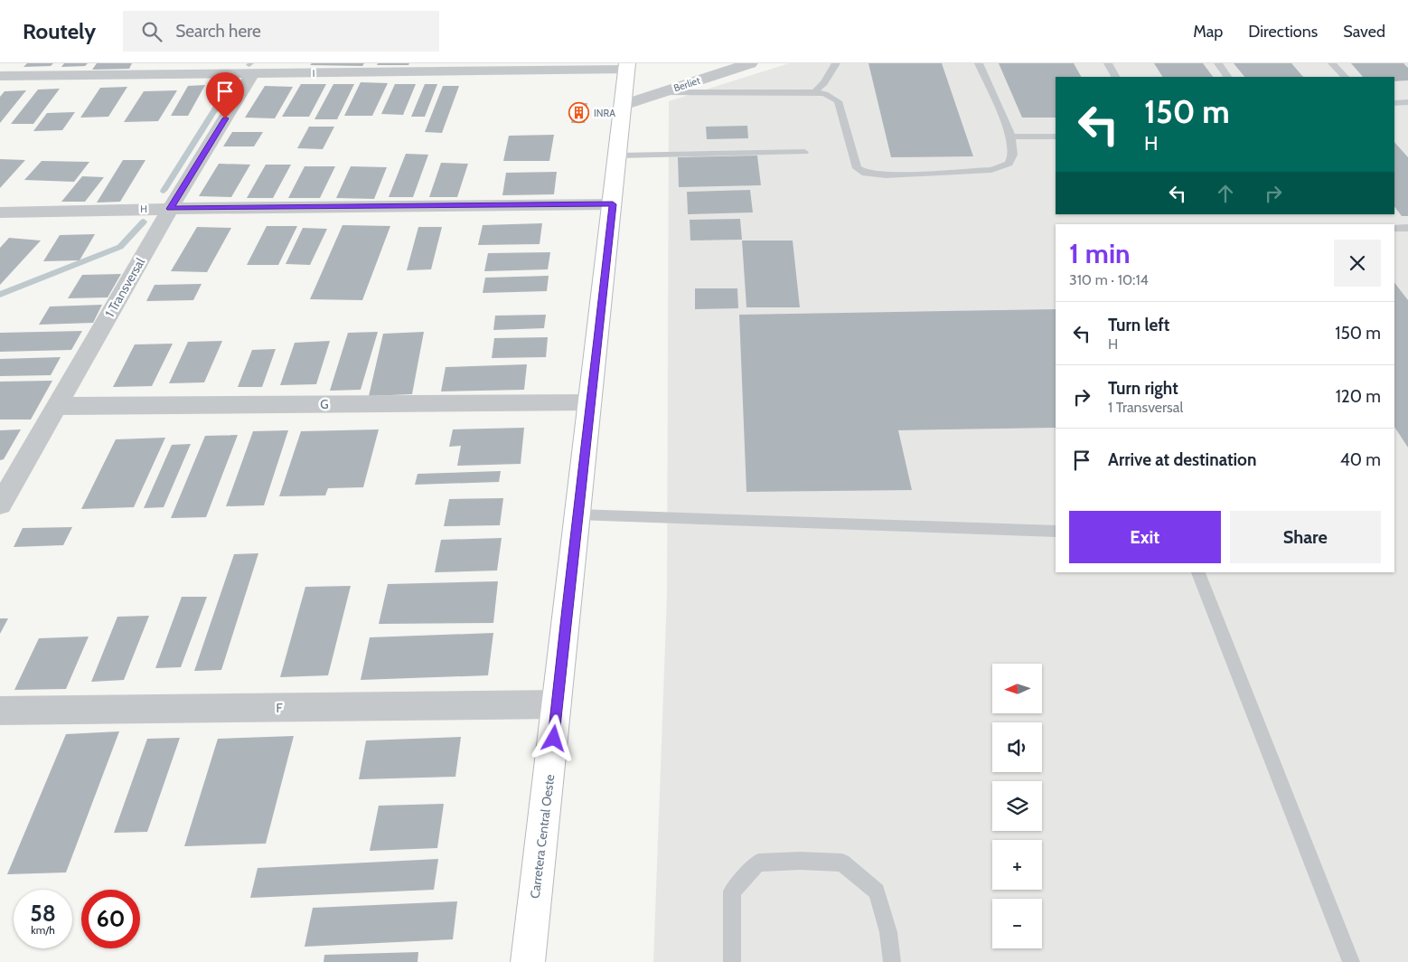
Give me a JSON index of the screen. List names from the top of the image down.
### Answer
{
  "streets": {
    "main road": ["Carretera Central Oeste"],
    "street": [
      "I",
      "Berliet",
      "H",
      "1 Transversal",
      "G",
      "F"
    ]
  },
  "crossings": [
    ["I", "1 Transversal"],
    ["I", "Carretera Central Oeste"],
    ["Berliet", "Carretera Central Oeste"],
    ["H", "1 Transversal"],
    ["H", "Carretera Central Oeste"],
    ["1 Transversal", "G"],
    ["G", "Carretera Central Oeste"],
    ["F", "Carretera Central Oeste"]
  ],
  "places": {
    "building": ["INRA"]
  },
  "north": "left",
  "page": {
    "header": "Routely",
    "search": "Search here",
    "nav": ["Map", "Directions", "Saved"],
    "turn": ["150 m", "H"],
    "heading": ["1 min", "310 m · 10:14"],
    "list": [
      {
        "name": "Turn left",
        "note": "H",
        "value": "150 m"
      },
      {
        "name": "Turn right",
        "note": "1 Transversal",
        "value": "120 m"
      },
      {
        "name": "Arrive at destination",
        "value": "40 m"
      }
    ],
    "buttons": ["Exit", "Share"],
    "map_buttons": ["+", "−"],
    "speed": "58 km/h",
    "limit": "60"
  }
}
